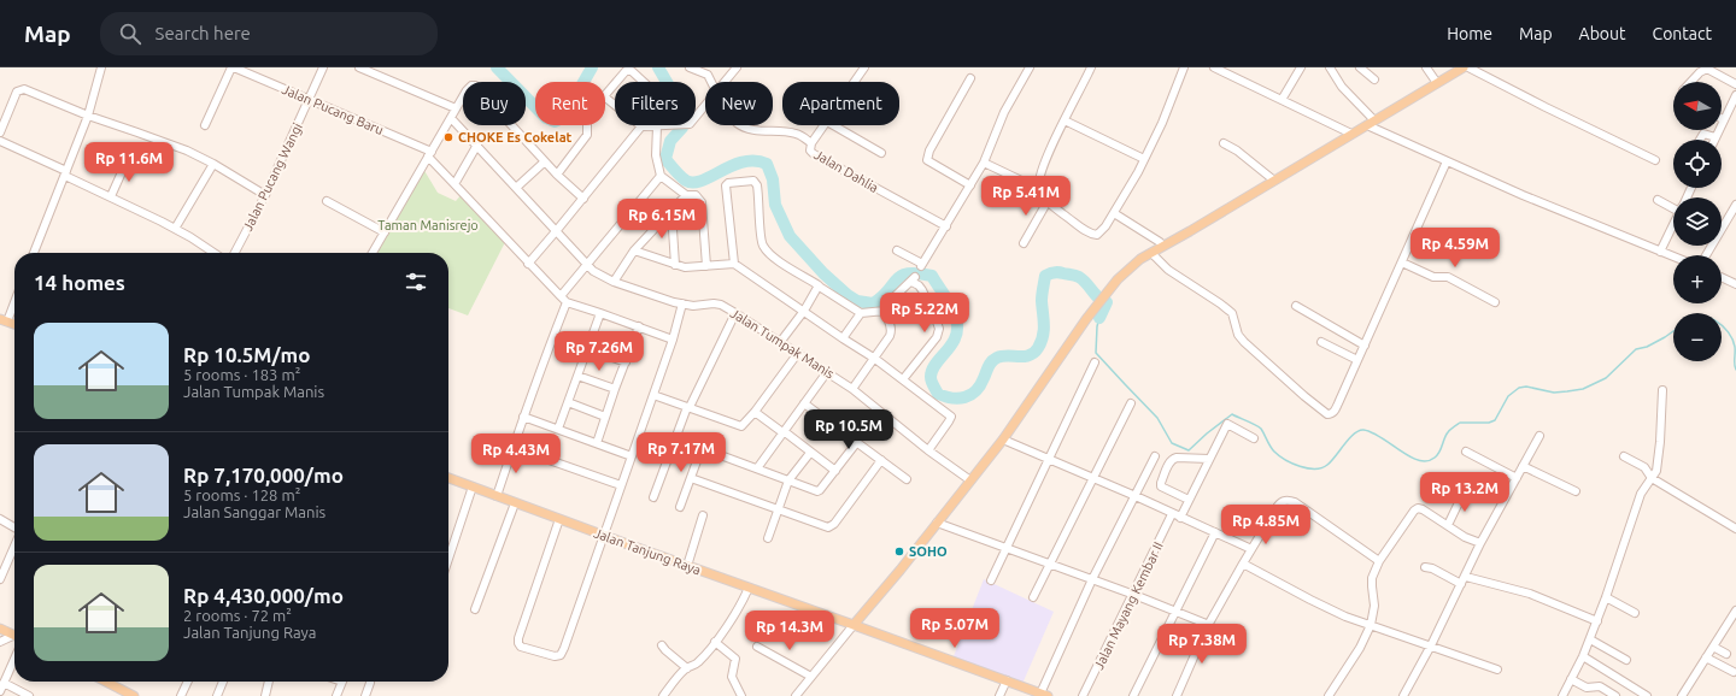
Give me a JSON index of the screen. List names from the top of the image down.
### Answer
{
  "streets": {
    "main road": ["Jalan Tanjung Raya"],
    "street": [
      "Jalan Pucang Baru",
      "Jalan Dahlia",
      "Jalan Pucang Wangi",
      "Jalan Tumpak Manis",
      "Jalan Mayang Kembar II"
    ]
  },
  "crossings": [
    ["Jalan Pucang Baru", "Jalan Pucang Wangi"]
  ],
  "parks": ["Taman Manisrejo"],
  "places": ["CHOKE Es Cokelat", "SOHO"],
  "north": "left",
  "page": {
    "header": "Map",
    "search": "Search here",
    "nav": [
      "Home",
      "Map",
      "About",
      "Contact"
    ],
    "map_buttons": ["+", "−"],
    "chip": [
      "Buy",
      "Rent",
      "Filters",
      "New",
      "Apartment"
    ],
    "price": [
      "Rp 11.6M",
      "Rp 5.41M",
      "Rp 6.15M",
      "Rp 4.59M",
      "Rp 5.22M",
      "Rp 7.26M",
      "Rp 10.5M",
      "Rp 7.17M",
      "Rp 4.43M",
      "Rp 13.2M",
      "Rp 4.85M",
      "Rp 5.07M",
      "Rp 14.3M",
      "Rp 7.38M"
    ],
    "heading": "14 homes",
    "list": [
      {
        "name": "Rp 10.5M/mo",
        "note": "5 rooms · 183 m² · Jalan Tumpak Manis"
      },
      {
        "name": "Rp 7,170,000/mo",
        "note": "5 rooms · 128 m² · Jalan Sanggar Manis"
      },
      {
        "name": "Rp 4,430,000/mo",
        "note": "2 rooms · 72 m² · Jalan Tanjung Raya"
      }
    ]
  }
}
